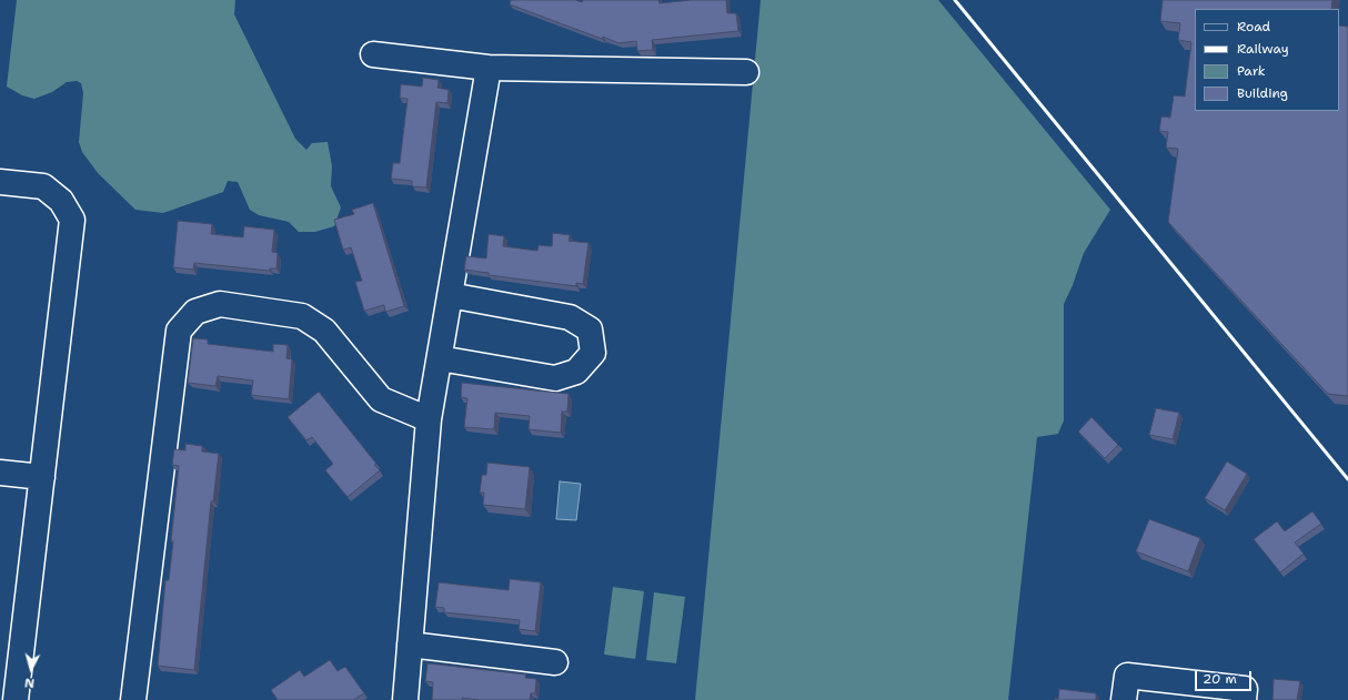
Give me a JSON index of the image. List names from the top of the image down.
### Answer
{
  "legend": [
    "Road",
    "Railway",
    "Park",
    "Building"
  ],
  "scale_bar": "20 m",
  "north": "bottom"
}
